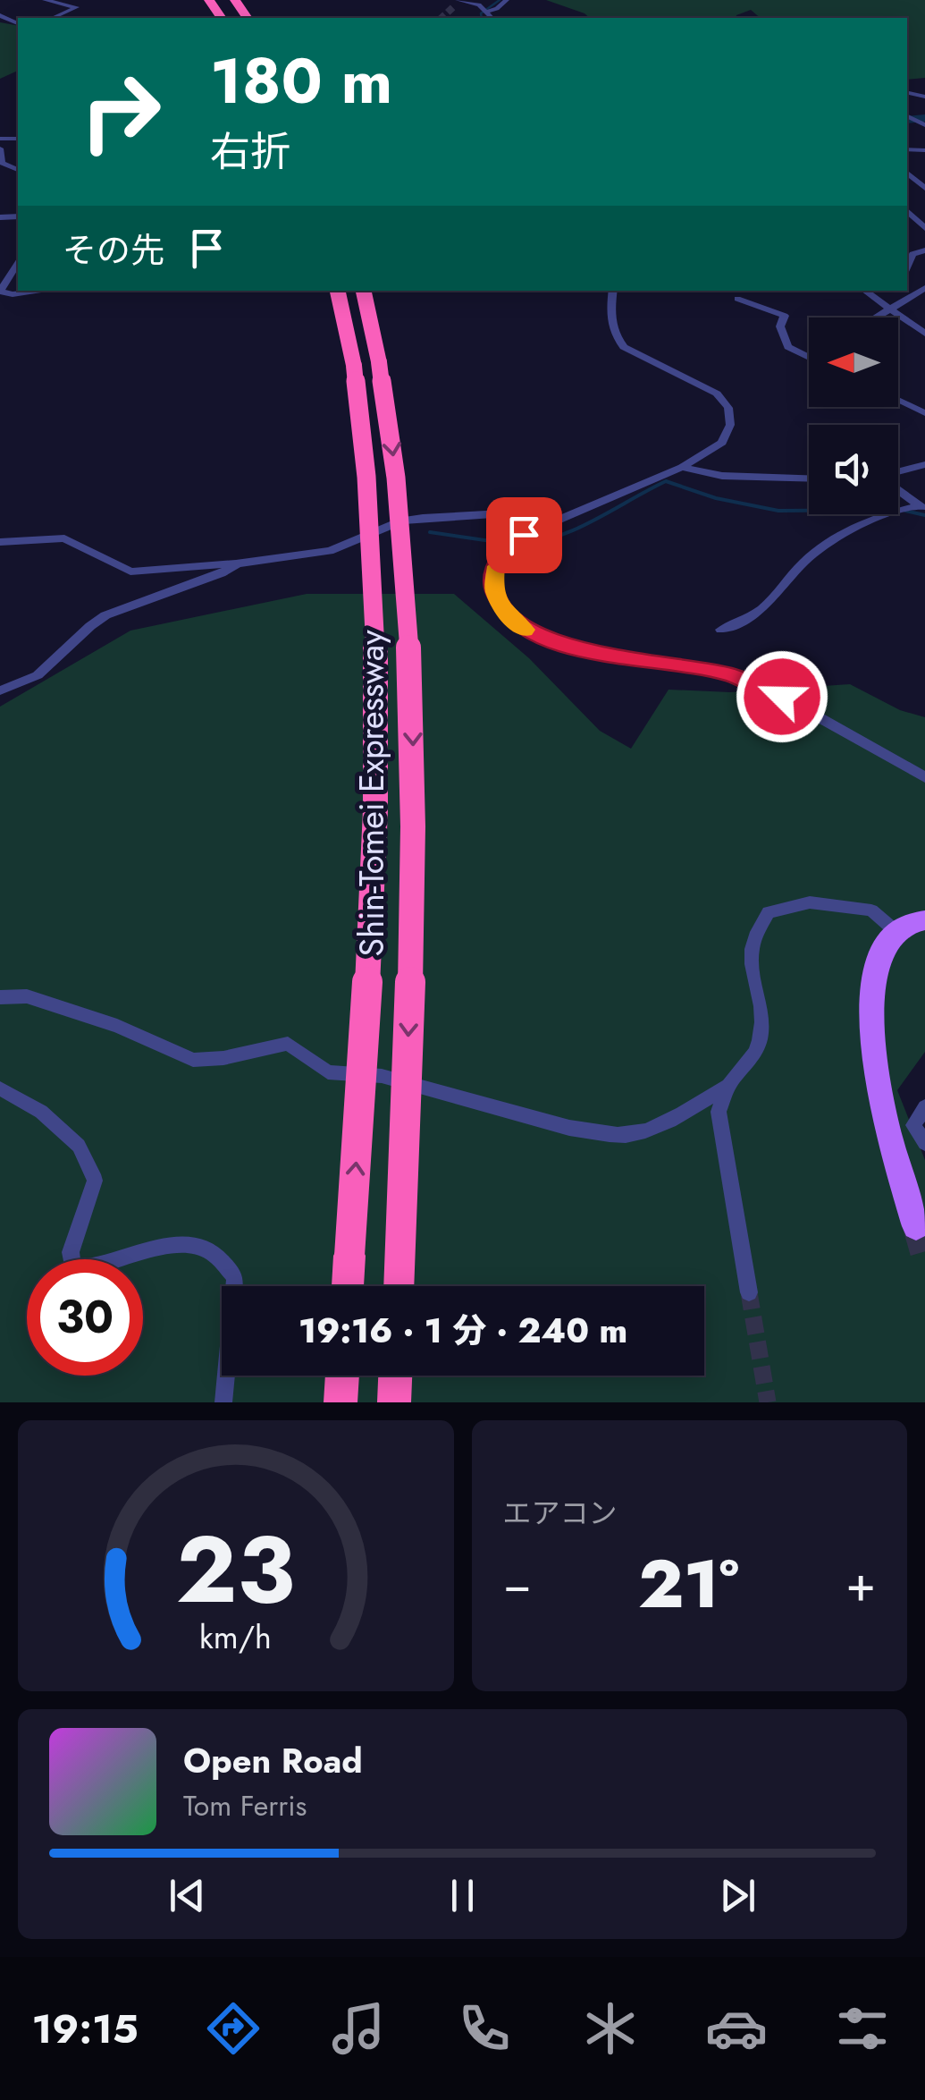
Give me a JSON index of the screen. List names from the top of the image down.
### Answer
{
  "streets": {
    "highway": ["Shin-Tomei Expressway"]
  },
  "north": "left",
  "page": {
    "turn": ["180 m", "右折"],
    "then": "その先",
    "limit": "30",
    "trip": "19:16 · 1 分 · 240 m",
    "tile": "エアコン",
    "heat": ["−", "21°", "+"],
    "song": ["Open Road", "Tom Ferris"],
    "tabs": "19:15",
    "gauge": ["23", "km/h"]
  }
}
